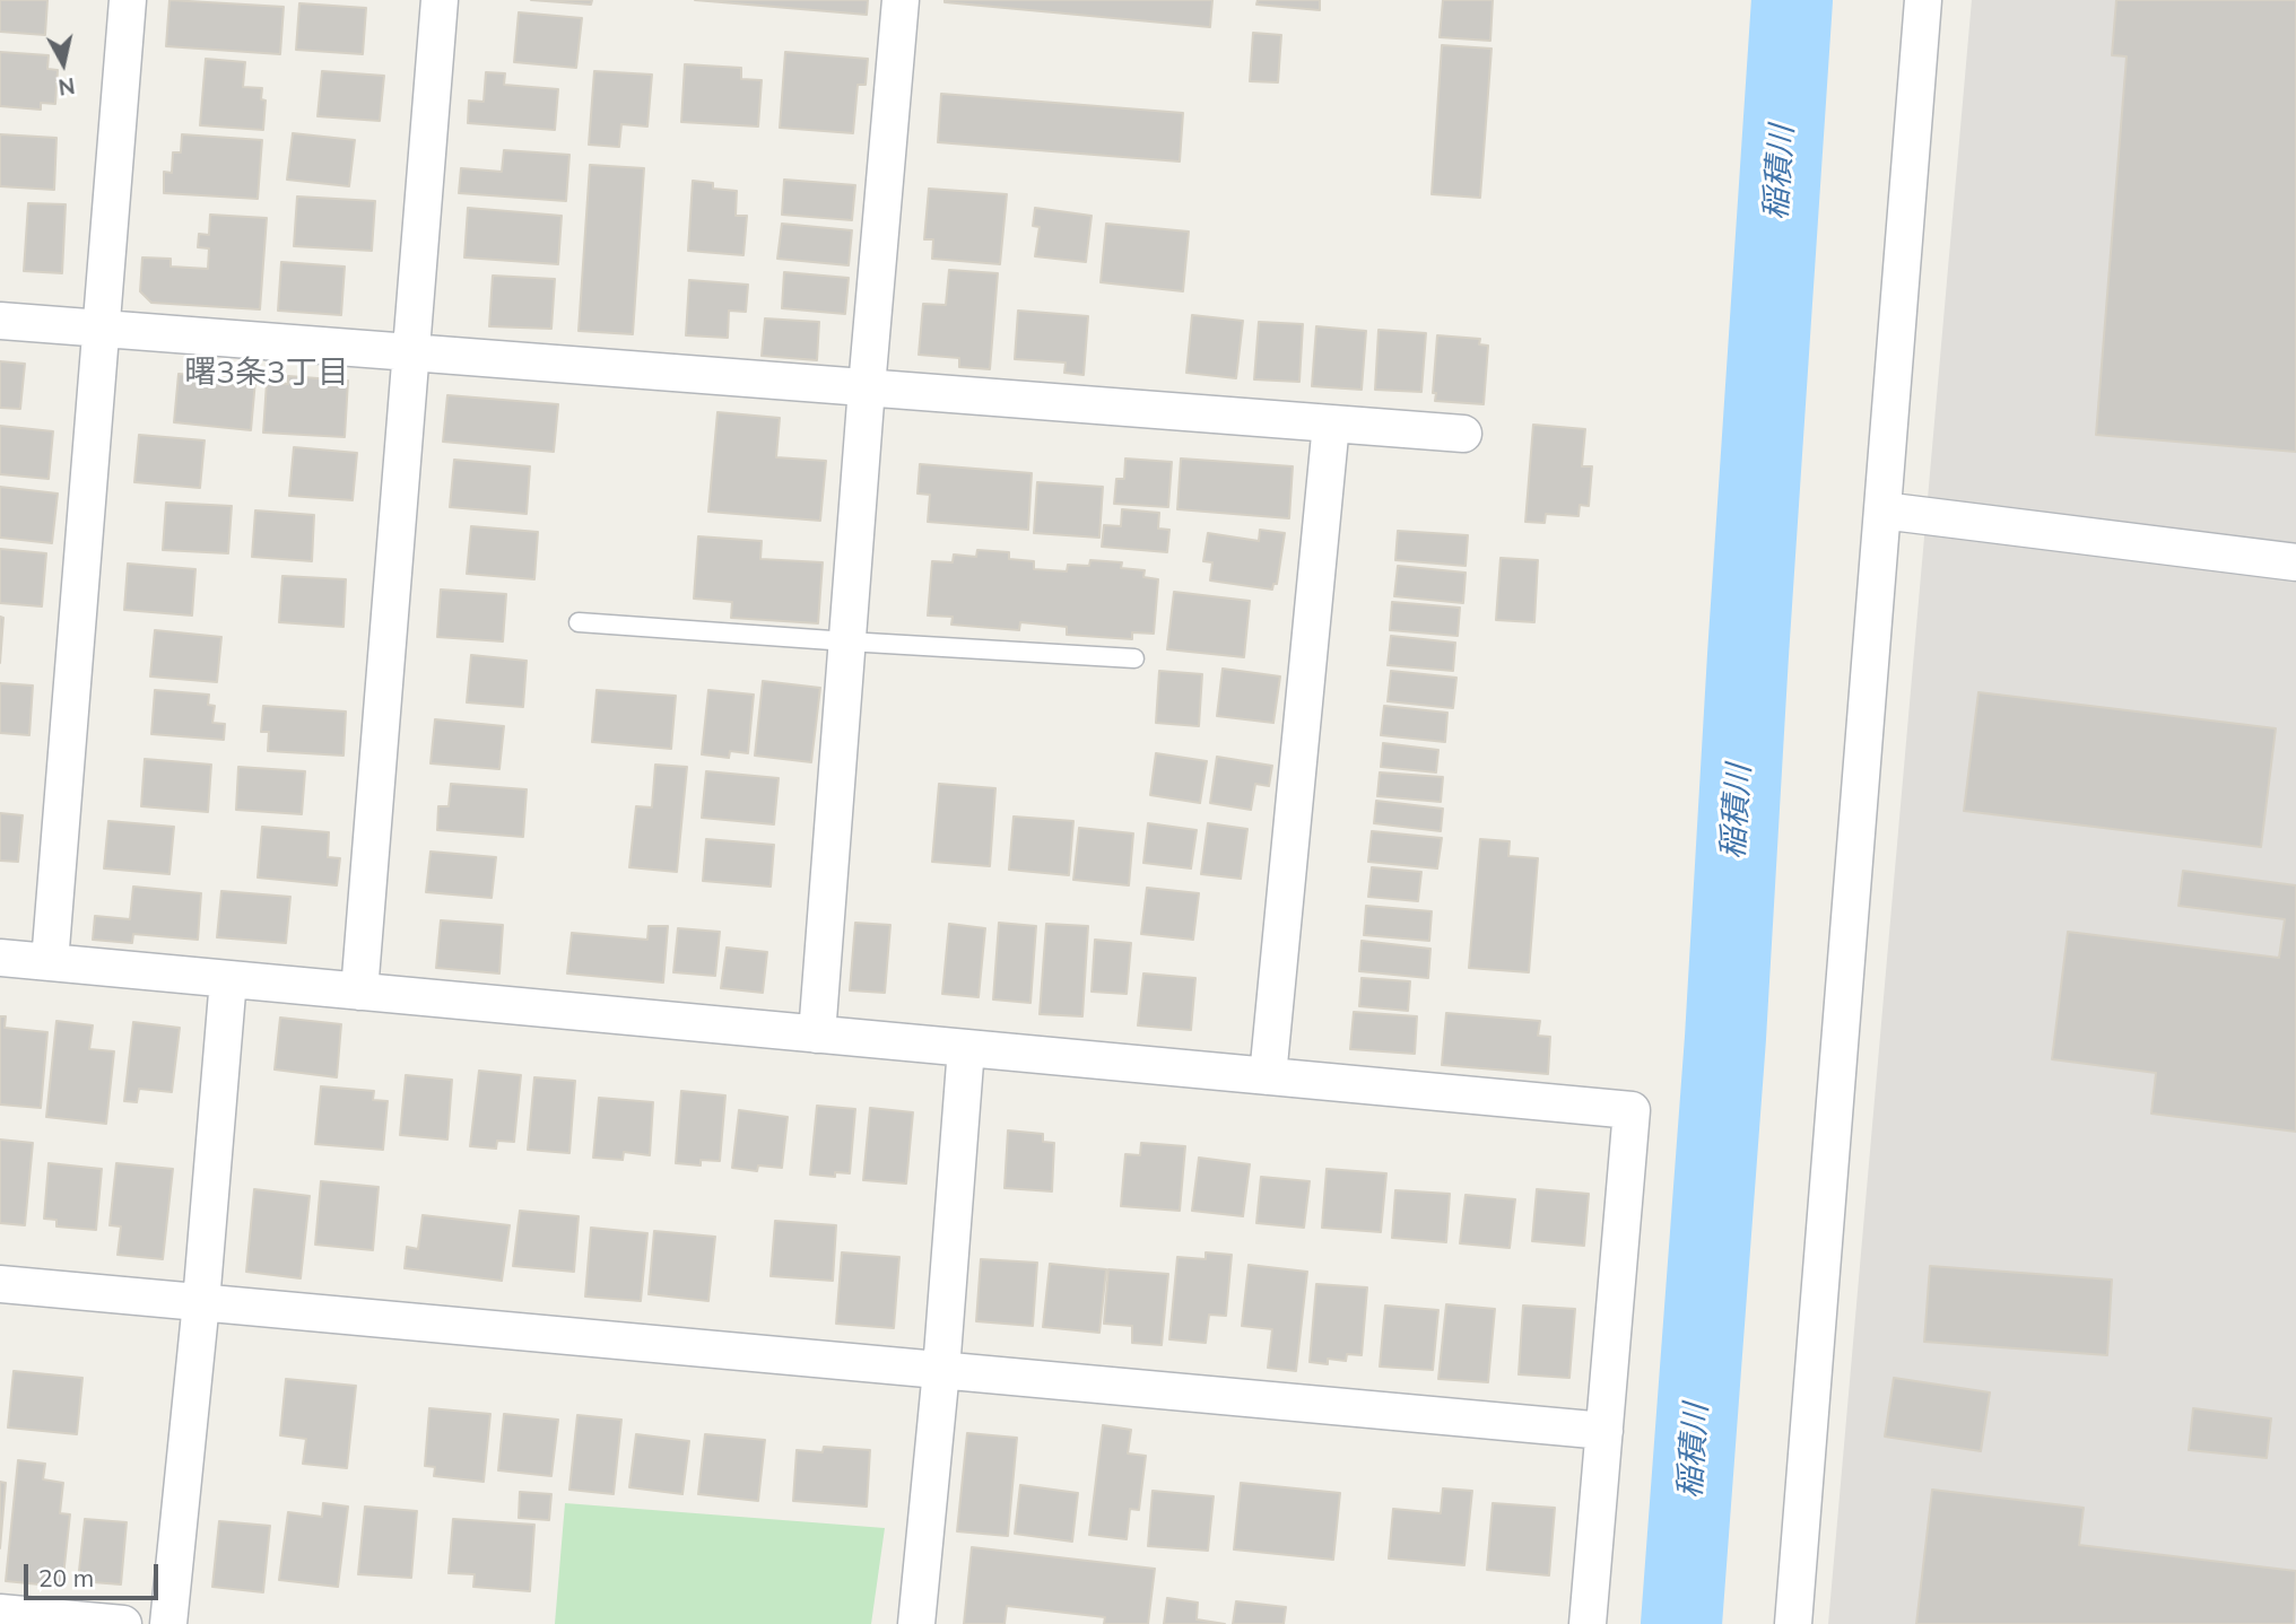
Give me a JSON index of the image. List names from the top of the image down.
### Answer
{
  "districts": ["曙3条3丁目"],
  "water": ["稲積川"],
  "scale_bar": "20 m",
  "north": "bottom"
}
